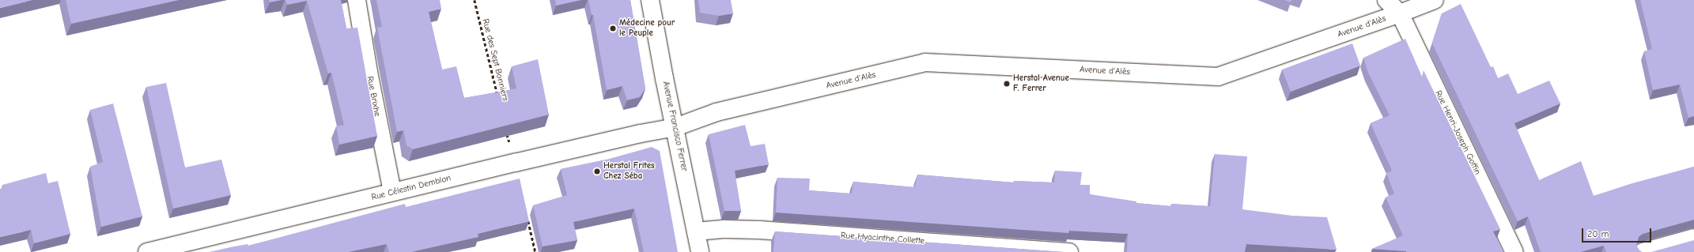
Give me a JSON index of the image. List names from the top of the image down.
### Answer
{
  "streets": {
    "street": [
      "Avenue d'Alès",
      "Rue Brixhe",
      "Avenue Francisco Ferrer",
      "Rue Henri-Joseph Goffin",
      "Rue Célestin Demblon",
      "Rue Hyacinthe Collette"
    ],
    "path": ["Rue des Sept Bonniers"]
  },
  "crossings": [
    ["Avenue d'Alès", "Avenue Francisco Ferrer"],
    ["Avenue d'Alès", "Rue Henri-Joseph Goffin"],
    ["Avenue d'Alès", "Rue Célestin Demblon"],
    ["Rue Brixhe", "Rue Célestin Demblon"],
    ["Avenue Francisco Ferrer", "Rue Célestin Demblon"],
    ["Avenue Francisco Ferrer", "Rue Hyacinthe Collette"]
  ],
  "places": ["Médecine pour le Peuple", "Herstal Avenue F. Ferrer", "Herstal Frites Chez Séba"],
  "scale_bar": "20 m"
}
